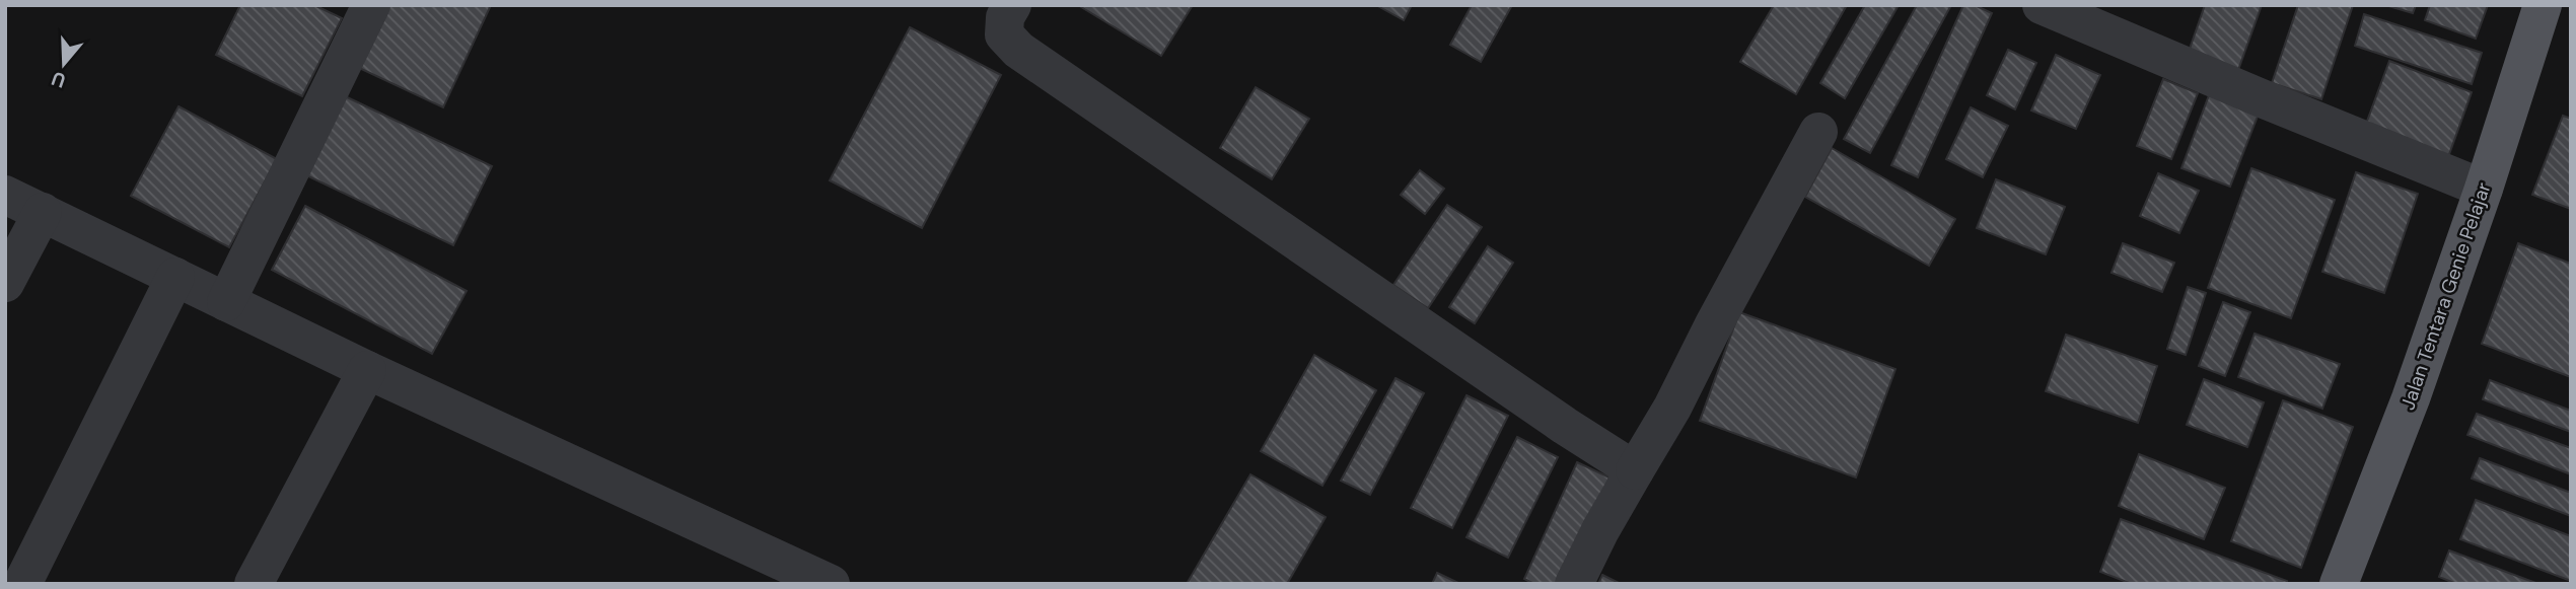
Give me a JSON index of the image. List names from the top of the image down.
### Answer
{
  "streets": {
    "main road": ["Jalan Tentara Genie Pelajar"]
  },
  "north": "bottom"
}
